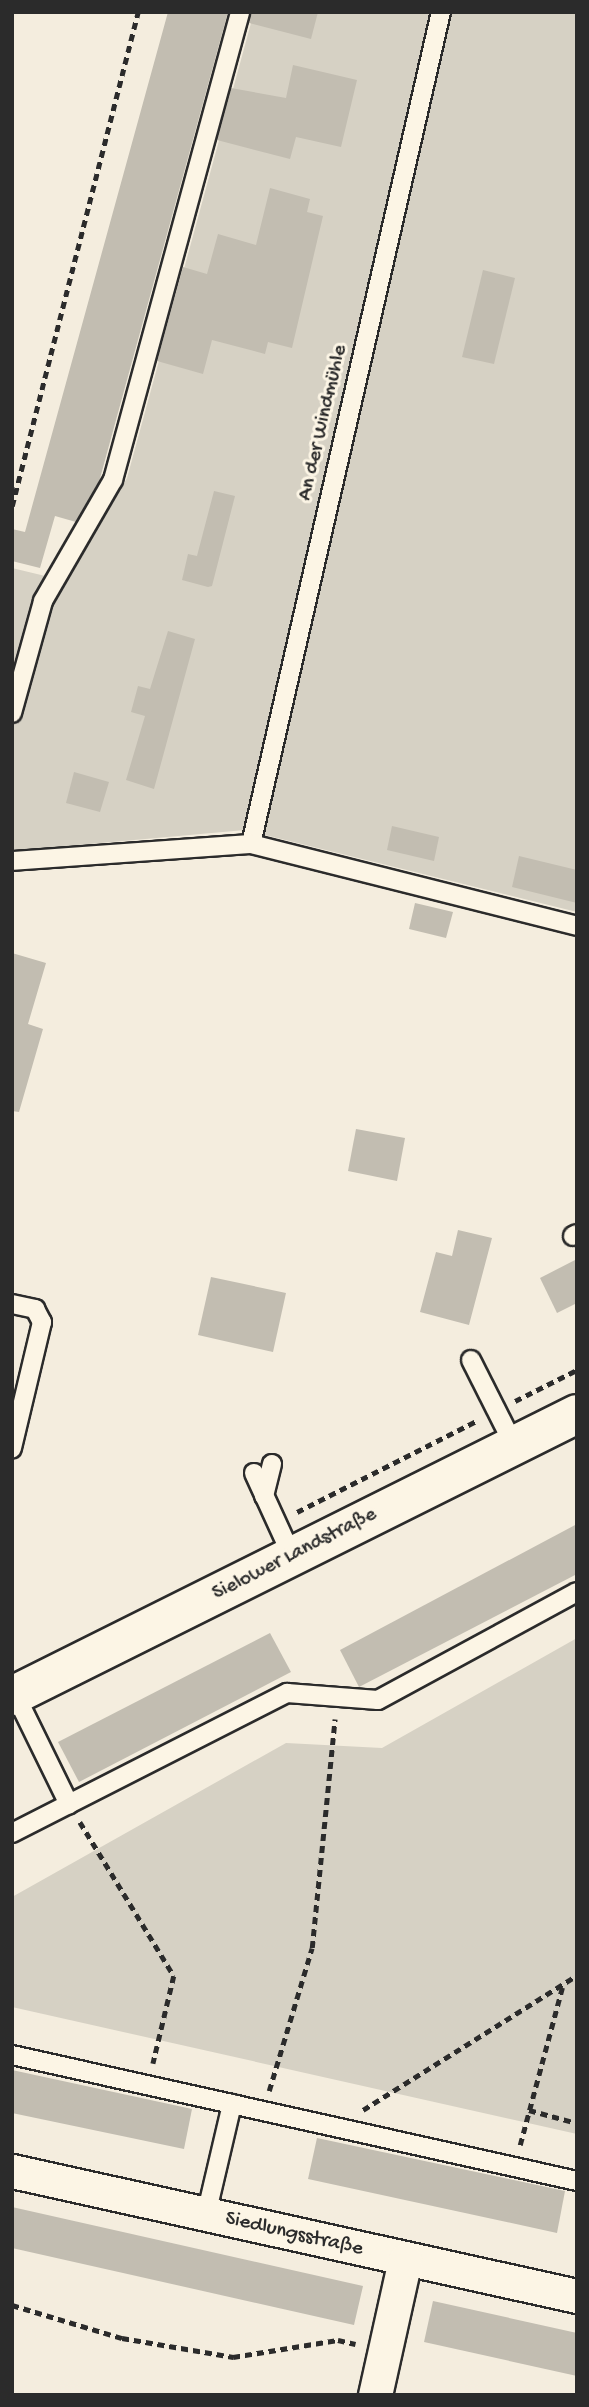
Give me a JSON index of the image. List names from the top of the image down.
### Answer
{
  "streets": {
    "main road": ["Sielower Landstraße"],
    "street": ["Siedlungsstraße"],
    "lane": ["An der Windmühle"]
  }
}
